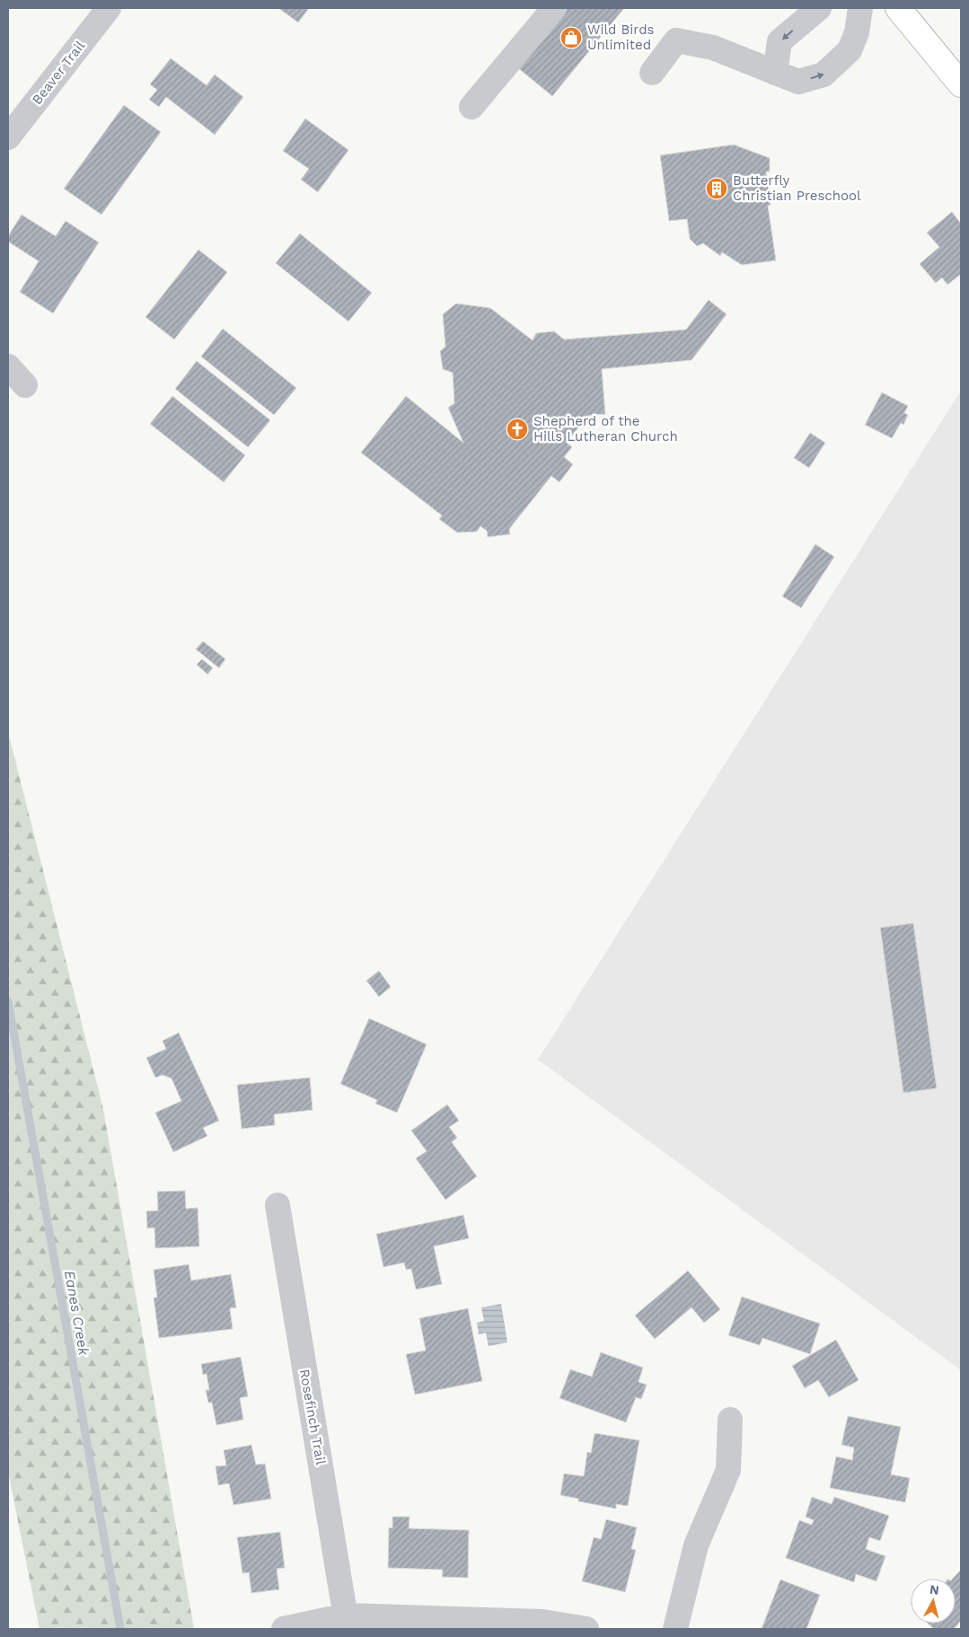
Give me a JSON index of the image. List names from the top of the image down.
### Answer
{
  "streets": {
    "street": ["Beaver Trail", "Rosefinch Trail"]
  },
  "water": ["Eanes Creek"],
  "places": {
    "shop": ["Wild Birds Unlimited"],
    "building": ["Butterfly Christian Preschool"],
    "church": ["Shepherd of the Hills Lutheran Church"]
  },
  "north": "top"
}
